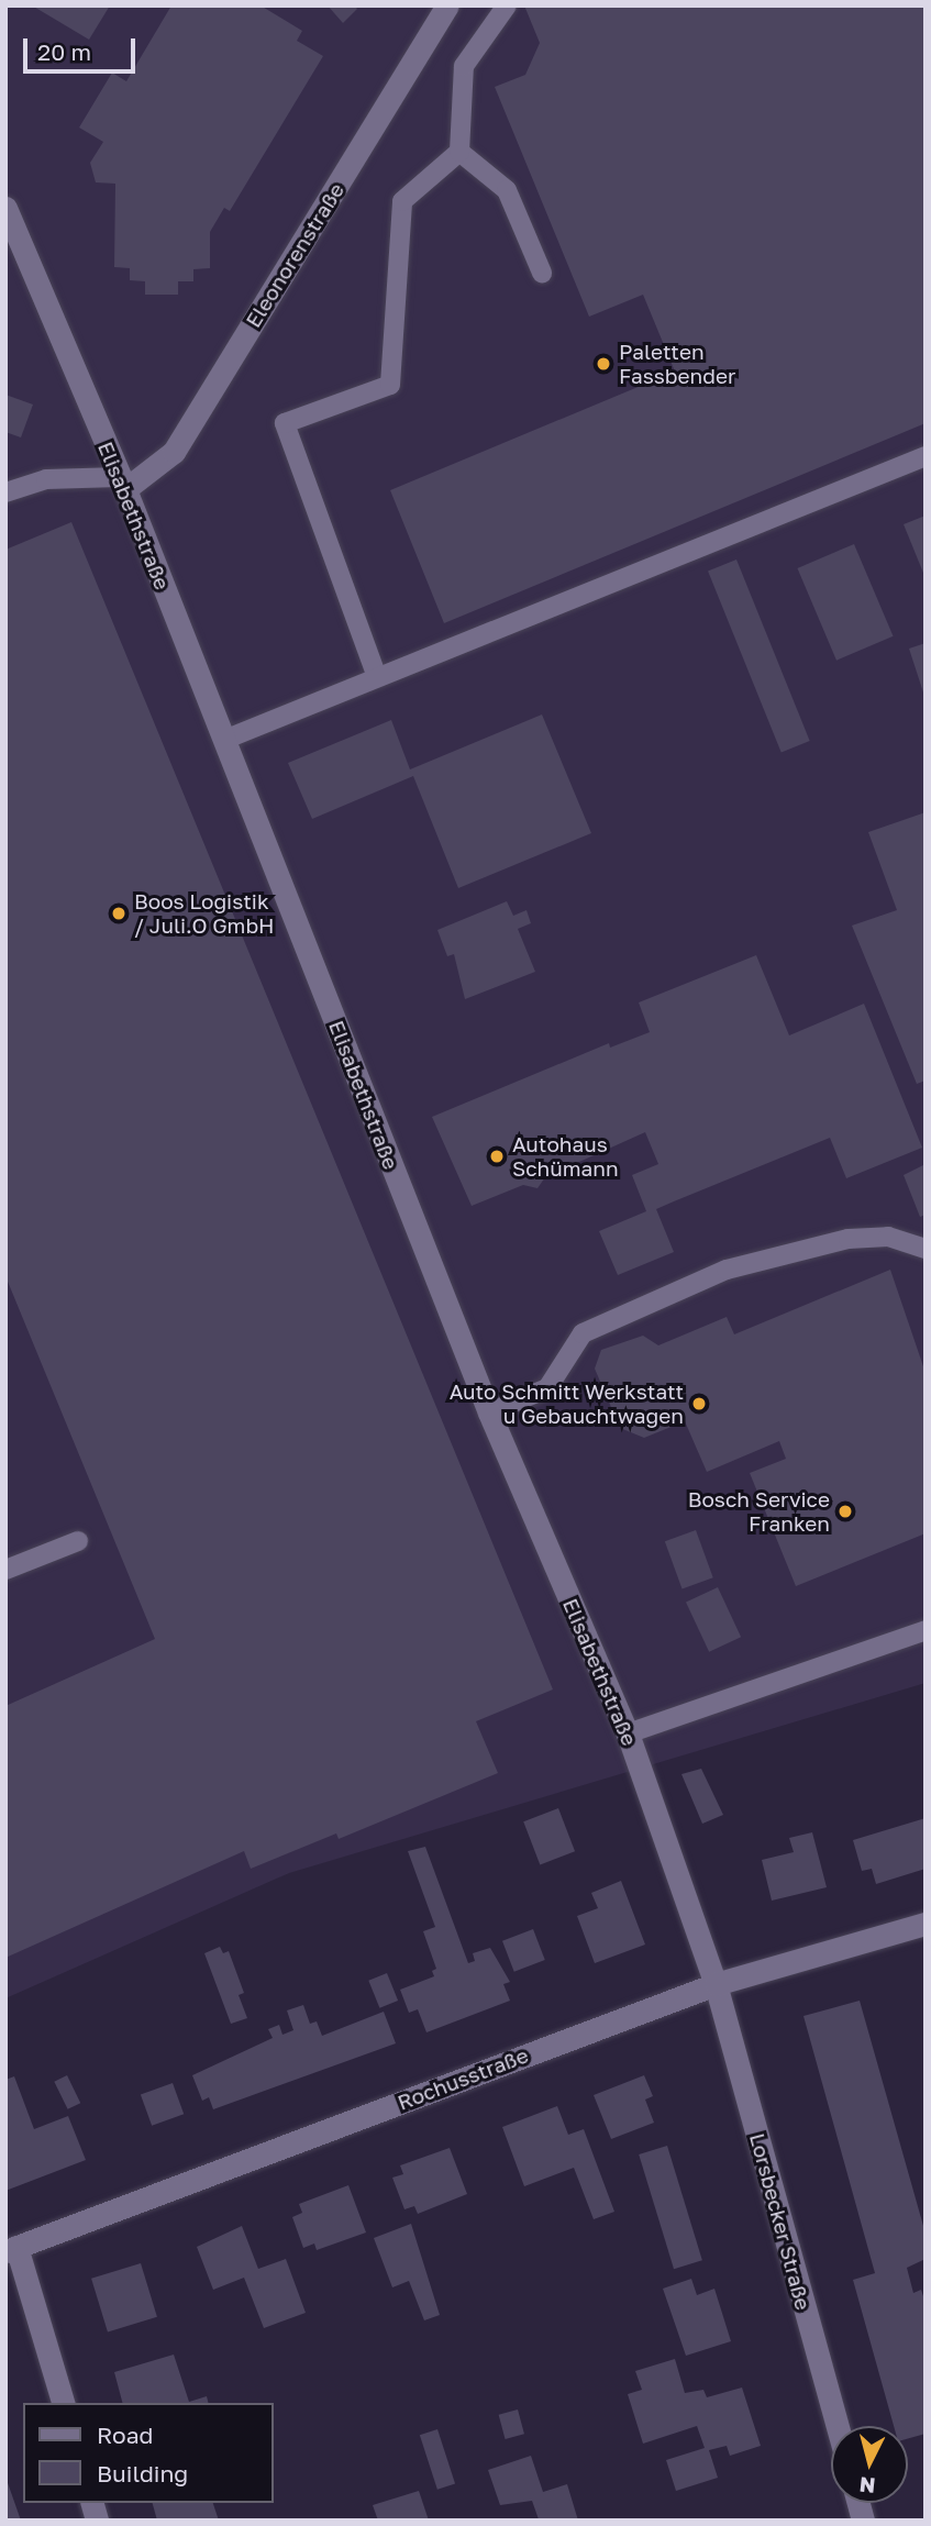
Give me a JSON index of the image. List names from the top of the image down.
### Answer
{
  "streets": {
    "street": [
      "Eleonorenstraße",
      "Elisabethstraße",
      "Rochusstraße",
      "Lorsbecker Straße"
    ]
  },
  "crossings": [
    ["Eleonorenstraße", "Elisabethstraße"],
    ["Elisabethstraße", "Rochusstraße"],
    ["Elisabethstraße", "Lorsbecker Straße"],
    ["Rochusstraße", "Lorsbecker Straße"]
  ],
  "places": [
    "Paletten Fassbender",
    "Boos Logistik / Juli.O GmbH",
    "Autohaus Schümann",
    "Auto Schmitt Werkstatt u Gebauchtwagen",
    "Bosch Service Franken"
  ],
  "legend": ["Road", "Building"],
  "scale_bar": "20 m",
  "north": "bottom"
}
